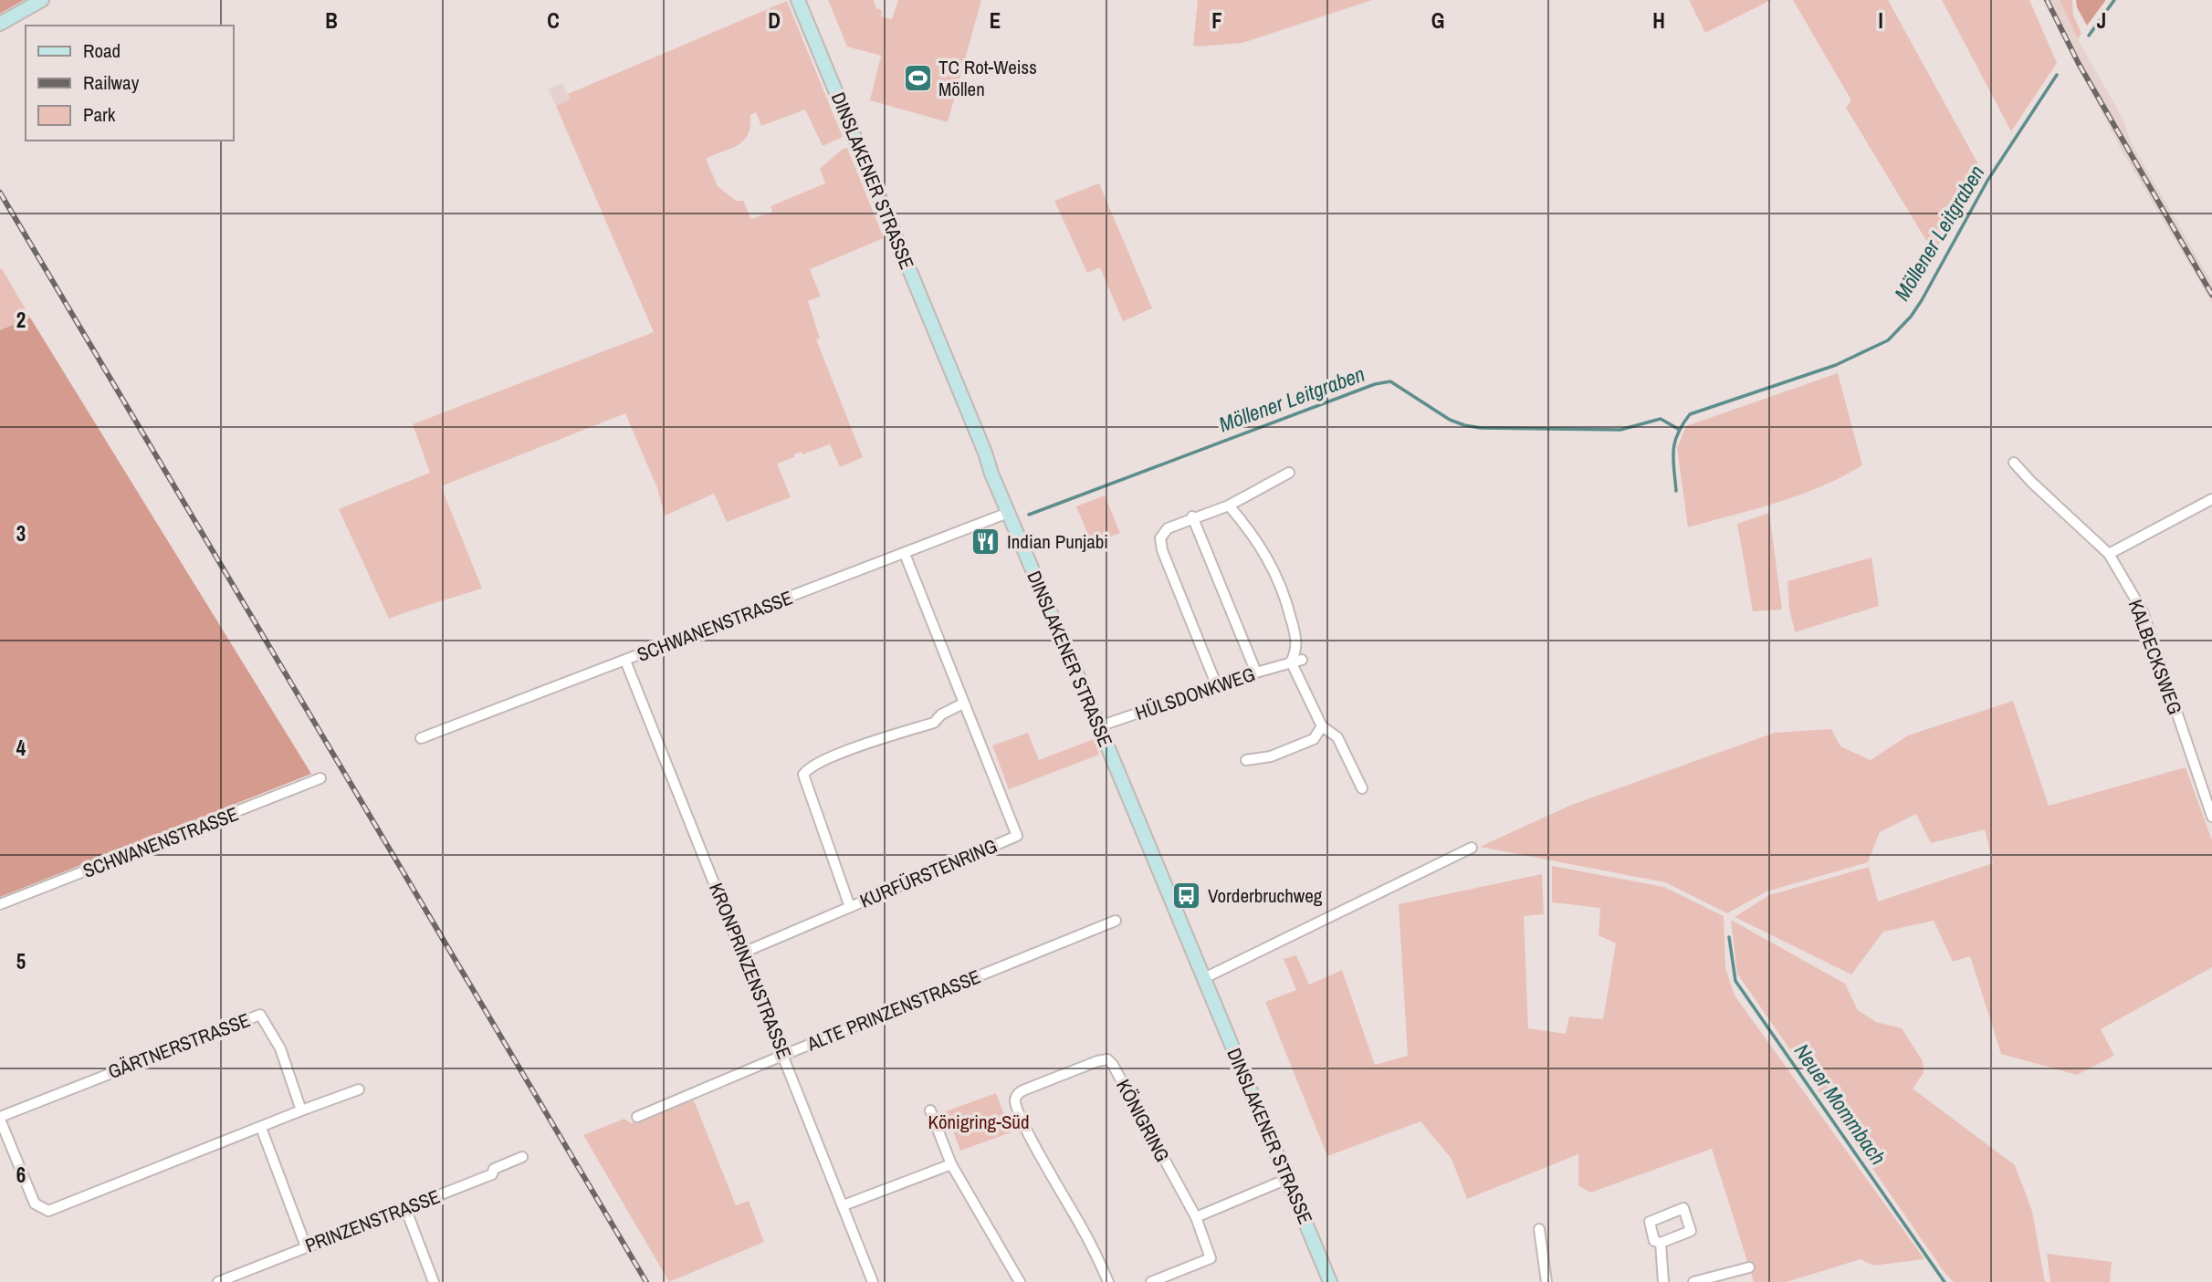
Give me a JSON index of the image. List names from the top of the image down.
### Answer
{
  "streets": {
    "main road": ["DINSLAKENER STRASSE"],
    "street": [
      "SCHWANENSTRASSE",
      "KALBECKSWEG",
      "HÜLSDONKWEG",
      "KURFÜRSTENRING",
      "KRONPRINZENSTRASSE",
      "ALTE PRINZENSTRASSE",
      "GÄRTNERSTRASSE",
      "KÖNIGRING",
      "PRINZENSTRASSE"
    ]
  },
  "crossings": [
    ["DINSLAKENER STRASSE", "SCHWANENSTRASSE"],
    ["DINSLAKENER STRASSE", "HÜLSDONKWEG"],
    ["SCHWANENSTRASSE", "KURFÜRSTENRING"],
    ["SCHWANENSTRASSE", "KRONPRINZENSTRASSE"],
    ["KURFÜRSTENRING", "KRONPRINZENSTRASSE"],
    ["KRONPRINZENSTRASSE", "ALTE PRINZENSTRASSE"]
  ],
  "water": ["Möllener Leitgraben", "Neuer Mommbach"],
  "parks": ["Königring-Süd"],
  "places": {
    "sports": ["TC Rot-Weiss Möllen"],
    "restaurant": ["Indian Punjabi"],
    "bus stop": ["Vorderbruchweg"]
  },
  "legend": ["Road", "Railway", "Park"],
  "grid": {
    "columns": [
      "B",
      "C",
      "D",
      "E",
      "F",
      "G",
      "H",
      "I",
      "J"
    ],
    "rows": [
      "2",
      "3",
      "4",
      "5",
      "6"
    ]
  }
}
